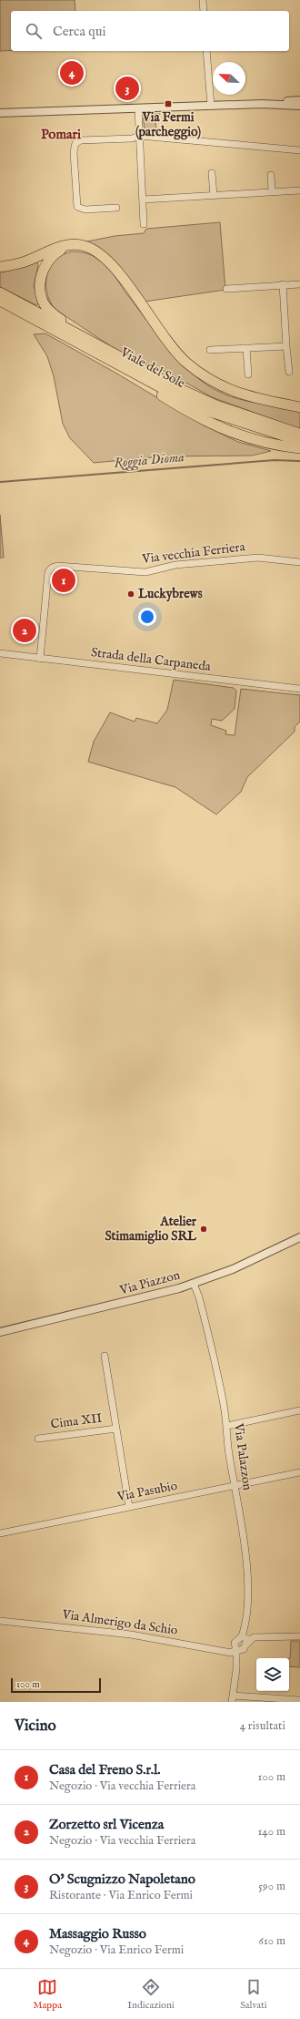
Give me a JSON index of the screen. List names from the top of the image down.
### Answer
{
  "streets": {
    "highway": ["Viale del Sole"],
    "street": [
      "Via vecchia Ferriera",
      "Strada della Carpaneda",
      "Via Piazzon",
      "Cima XII",
      "Via Palazzon",
      "Via Pasubio",
      "Via Almerigo da Schio"
    ]
  },
  "crossings": [
    ["Via vecchia Ferriera", "Strada della Carpaneda"],
    ["Via Piazzon", "Via Palazzon"],
    ["Cima XII", "Via Pasubio"],
    ["Via Palazzon", "Via Pasubio"],
    ["Via Palazzon", "Via Almerigo da Schio"]
  ],
  "districts": ["Pomari"],
  "water": ["Roggia Dioma"],
  "places": {
    "transit": ["Via Fermi (parcheggio)"],
    "other": ["Luckybrews", "Atelier Stimamiglio SRL"]
  },
  "scale_bar": "100 m",
  "north": "top left",
  "page": {
    "search": "Cerca qui",
    "pins": [
      "4",
      "3",
      "1",
      "2"
    ],
    "scale": "100 m",
    "heading": ["Vicino", "4 risultati"],
    "list": [
      {
        "mark": "1",
        "name": "Casa del Freno S.r.l.",
        "note": "Negozio · Via vecchia Ferriera",
        "value": "100 m"
      },
      {
        "mark": "2",
        "name": "Zorzetto srl Vicenza",
        "note": "Negozio · Via vecchia Ferriera",
        "value": "140 m"
      },
      {
        "mark": "3",
        "name": "O' Scugnizzo Napoletano",
        "note": "Ristorante · Via Enrico Fermi",
        "value": "590 m"
      },
      {
        "mark": "4",
        "name": "Massaggio Russo",
        "note": "Negozio · Via Enrico Fermi",
        "value": "610 m"
      }
    ],
    "nav": ["Mappa", "Indicazioni", "Salvati"]
  }
}
